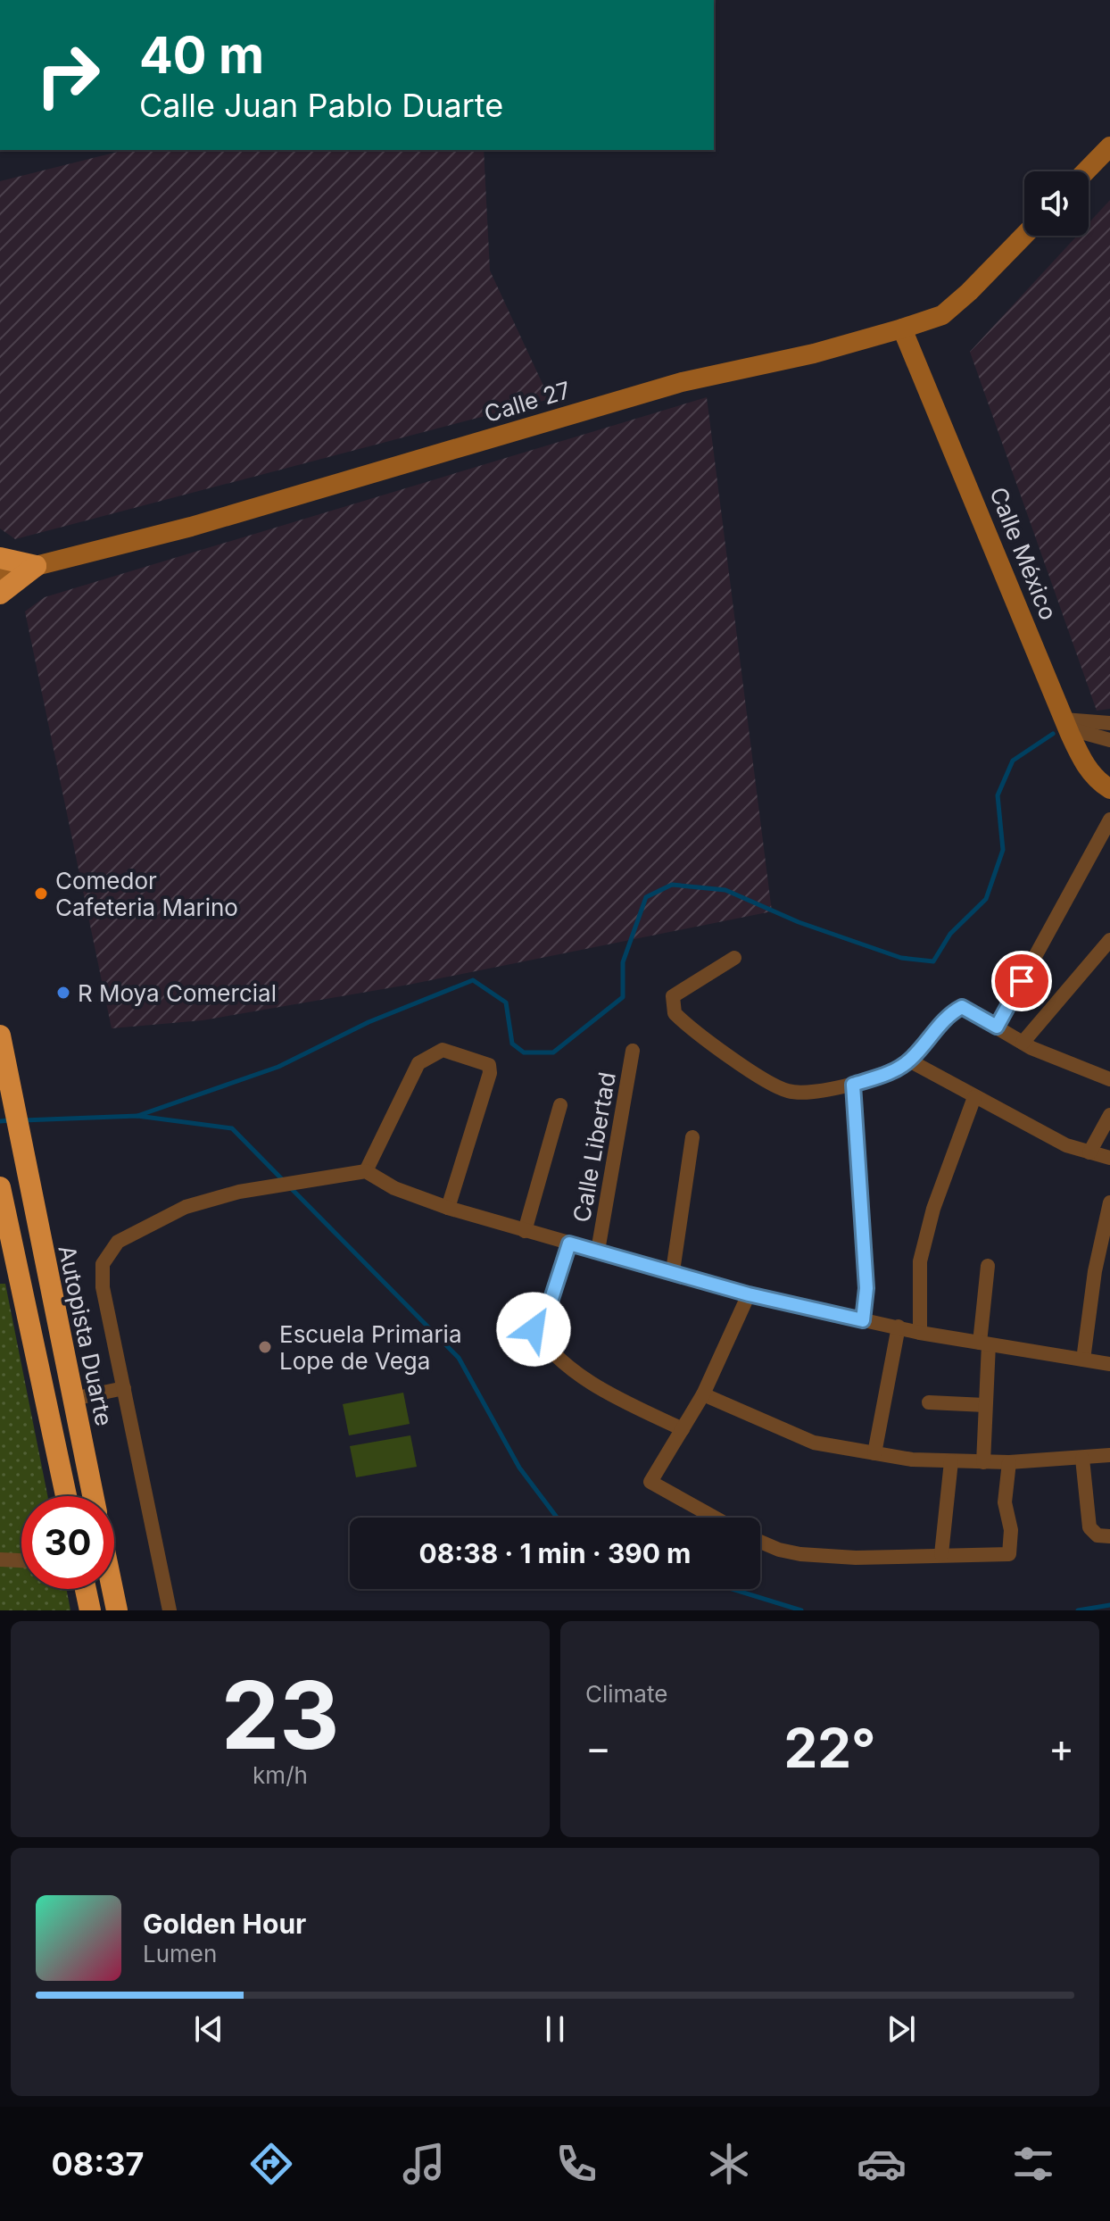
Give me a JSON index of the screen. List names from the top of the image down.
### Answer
{
  "streets": {
    "highway": ["Autopista Duarte"],
    "street": ["Calle 27", "Calle México", "Calle Libertad"]
  },
  "crossings": [
    ["Calle 27", "Calle México"]
  ],
  "places": ["Comedor Cafeteria Marino", "R Moya Comercial", "Escuela Primaria Lope de Vega"],
  "page": {
    "turn": ["40 m", "Calle Juan Pablo Duarte"],
    "limit": "30",
    "trip": "08:38 · 1 min · 390 m",
    "tile": [
      ["23", "km/h"],
      "Climate"
    ],
    "heat": ["−", "22°", "+"],
    "song": ["Golden Hour", "Lumen"],
    "tabs": "08:37"
  }
}
